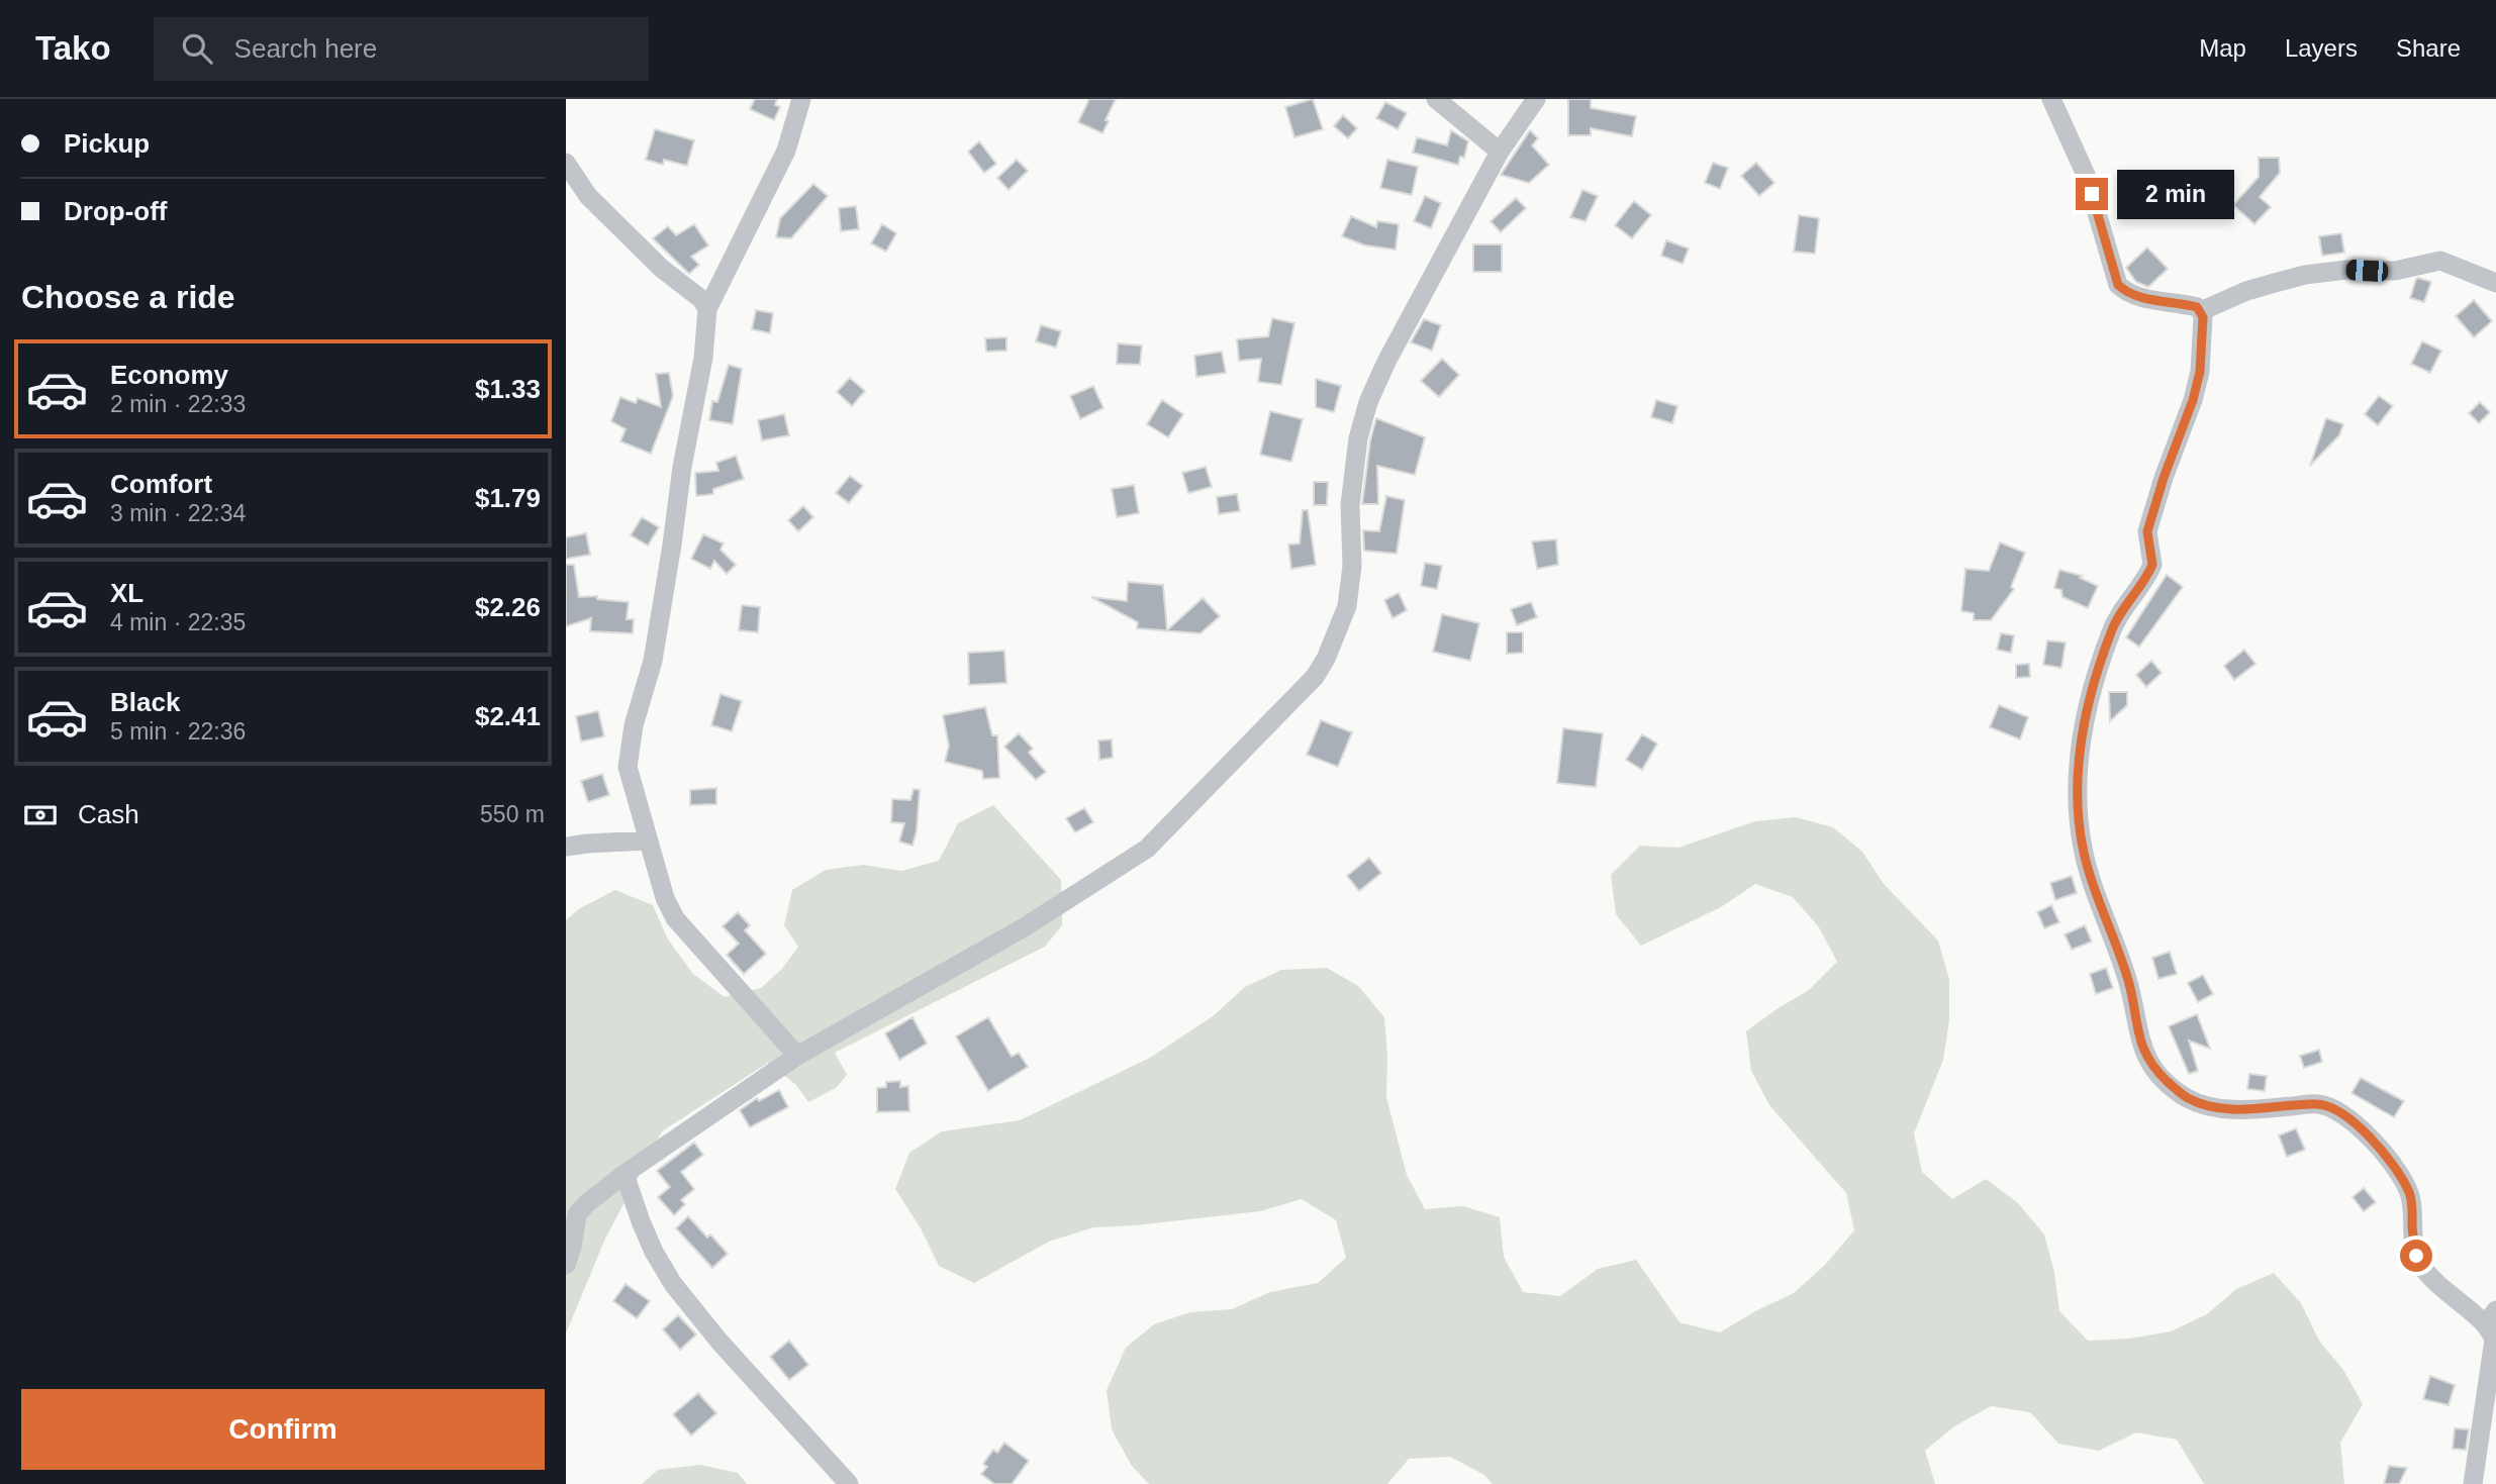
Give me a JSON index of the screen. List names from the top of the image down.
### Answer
{
  "page": {
    "header": "Tako",
    "search": "Search here",
    "nav": ["Map", "Layers", "Share"],
    "banner": ["Pickup", "Drop-off"],
    "bubble": "2 min",
    "heading": "Choose a ride",
    "list": [
      {
        "name": "Economy",
        "note": "2 min · 22:33",
        "value": "$1.33"
      },
      {
        "name": "Comfort",
        "note": "3 min · 22:34",
        "value": "$1.79"
      },
      {
        "name": "XL",
        "note": "4 min · 22:35",
        "value": "$2.26"
      },
      {
        "name": "Black",
        "note": "5 min · 22:36",
        "value": "$2.41"
      }
    ],
    "pay": ["Cash", "550 m"],
    "buttons": "Confirm"
  }
}
